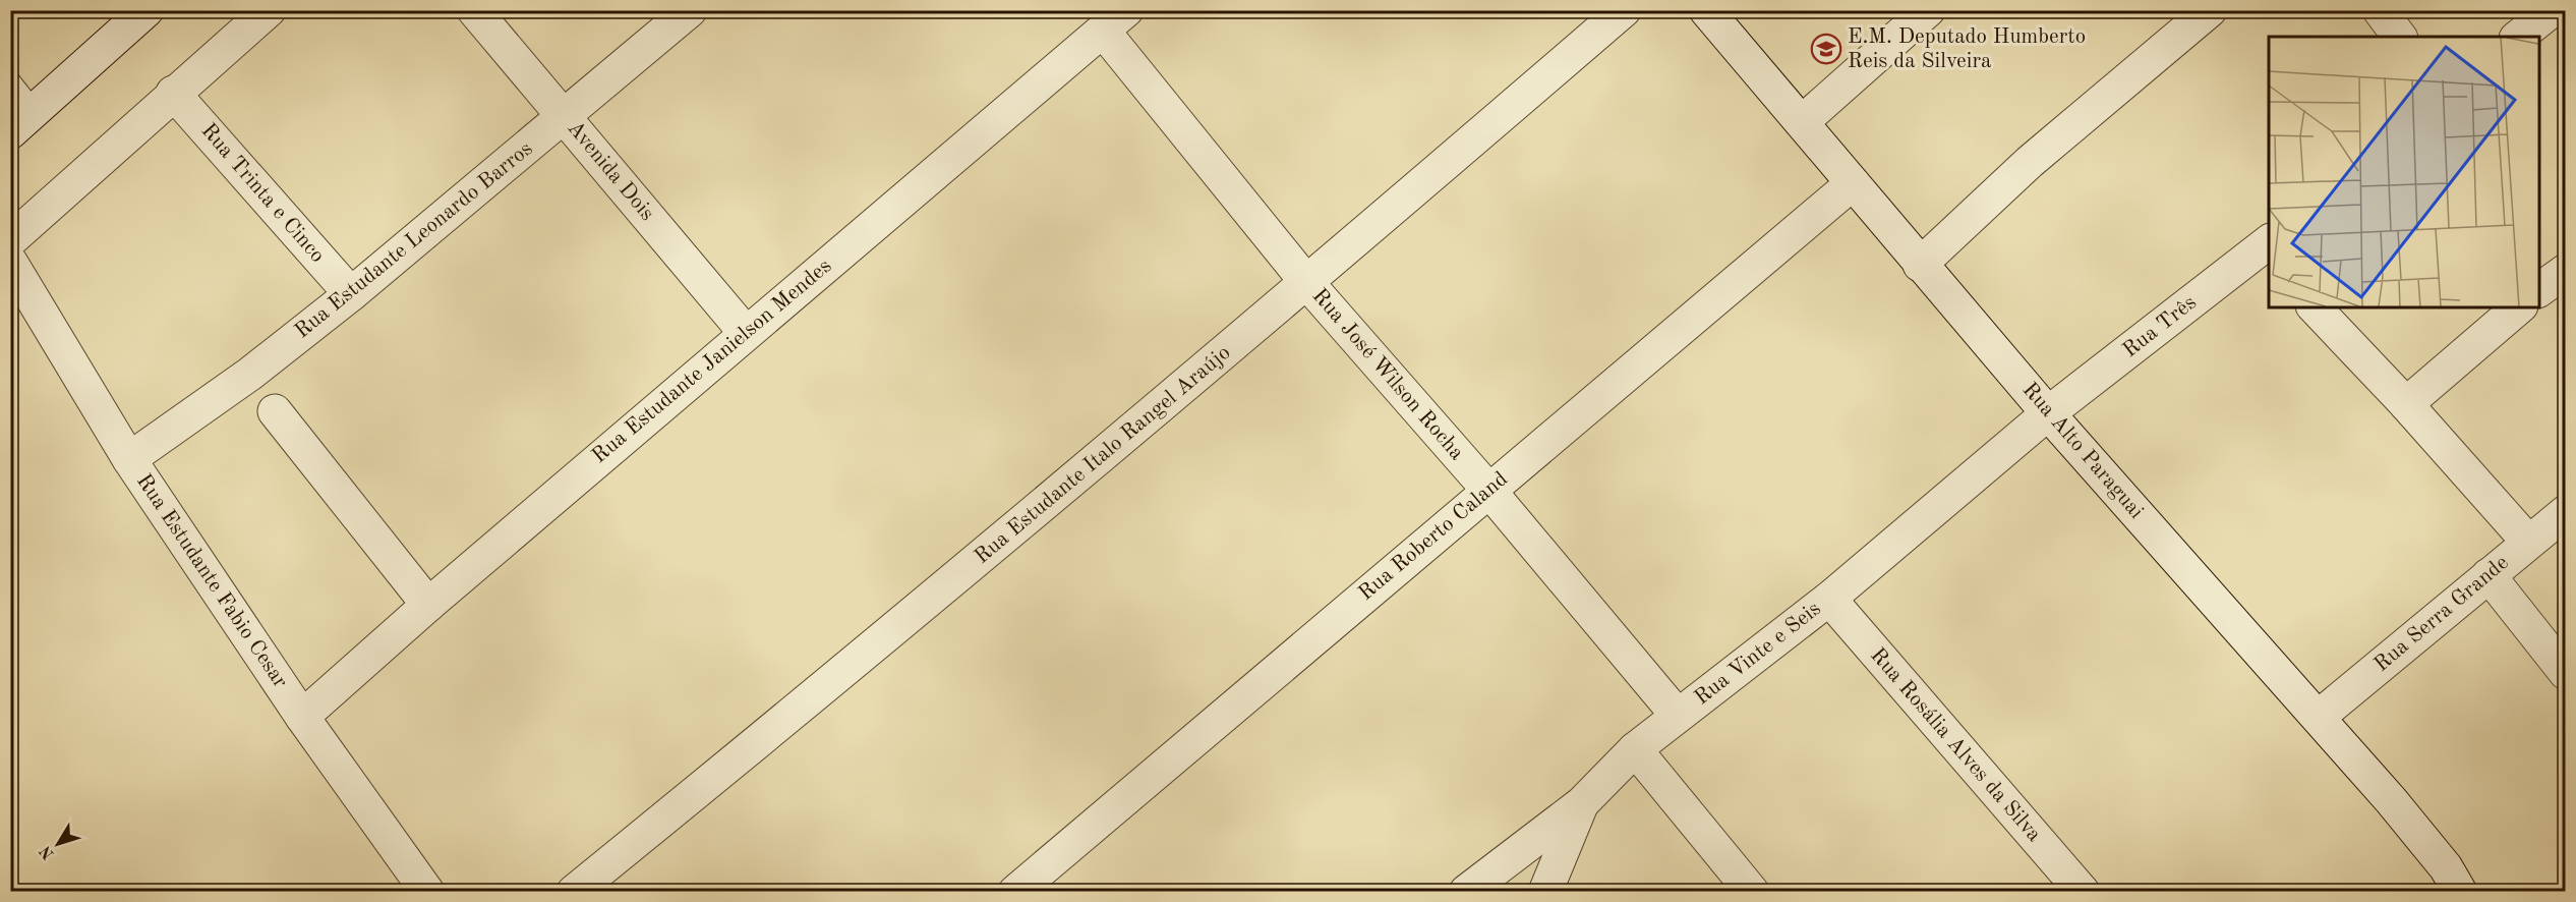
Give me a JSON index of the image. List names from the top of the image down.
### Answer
{
  "streets": {
    "street": [
      "Avenida Dois",
      "Rua Trinta e Cinco",
      "Rua Estudante Leonardo Barros",
      "Rua Três",
      "Rua Estudante Janielson Mendes",
      "Rua José Wilson Rocha",
      "Rua Alto Paraguai",
      "Rua Estudante Italo Rangel Araújo",
      "Rua Roberto Caland",
      "Rua Estudante Fabio Cesar",
      "Rua Serra Grande",
      "Rua Vinte e Seis",
      "Rua Rosália Alves da Silva"
    ]
  },
  "crossings": [
    ["Avenida Dois", "Rua Estudante Leonardo Barros"],
    ["Avenida Dois", "Rua Estudante Janielson Mendes"],
    ["Rua Trinta e Cinco", "Rua Estudante Leonardo Barros"],
    ["Rua Estudante Leonardo Barros", "Rua Estudante Fabio Cesar"],
    ["Rua Três", "Rua Alto Paraguai"],
    ["Rua Três", "Rua Vinte e Seis"],
    ["Rua Estudante Janielson Mendes", "Rua José Wilson Rocha"],
    ["Rua Estudante Janielson Mendes", "Rua Estudante Fabio Cesar"],
    ["Rua José Wilson Rocha", "Rua Estudante Italo Rangel Araújo"],
    ["Rua José Wilson Rocha", "Rua Roberto Caland"],
    ["Rua José Wilson Rocha", "Rua Vinte e Seis"],
    ["Rua Alto Paraguai", "Rua Roberto Caland"],
    ["Rua Alto Paraguai", "Rua Serra Grande"],
    ["Rua Alto Paraguai", "Rua Vinte e Seis"],
    ["Rua Vinte e Seis", "Rua Rosália Alves da Silva"]
  ],
  "places": {
    "school or university": ["E.M. Deputado Humberto Reis da Silveira"]
  },
  "north": "bottom left"
}
